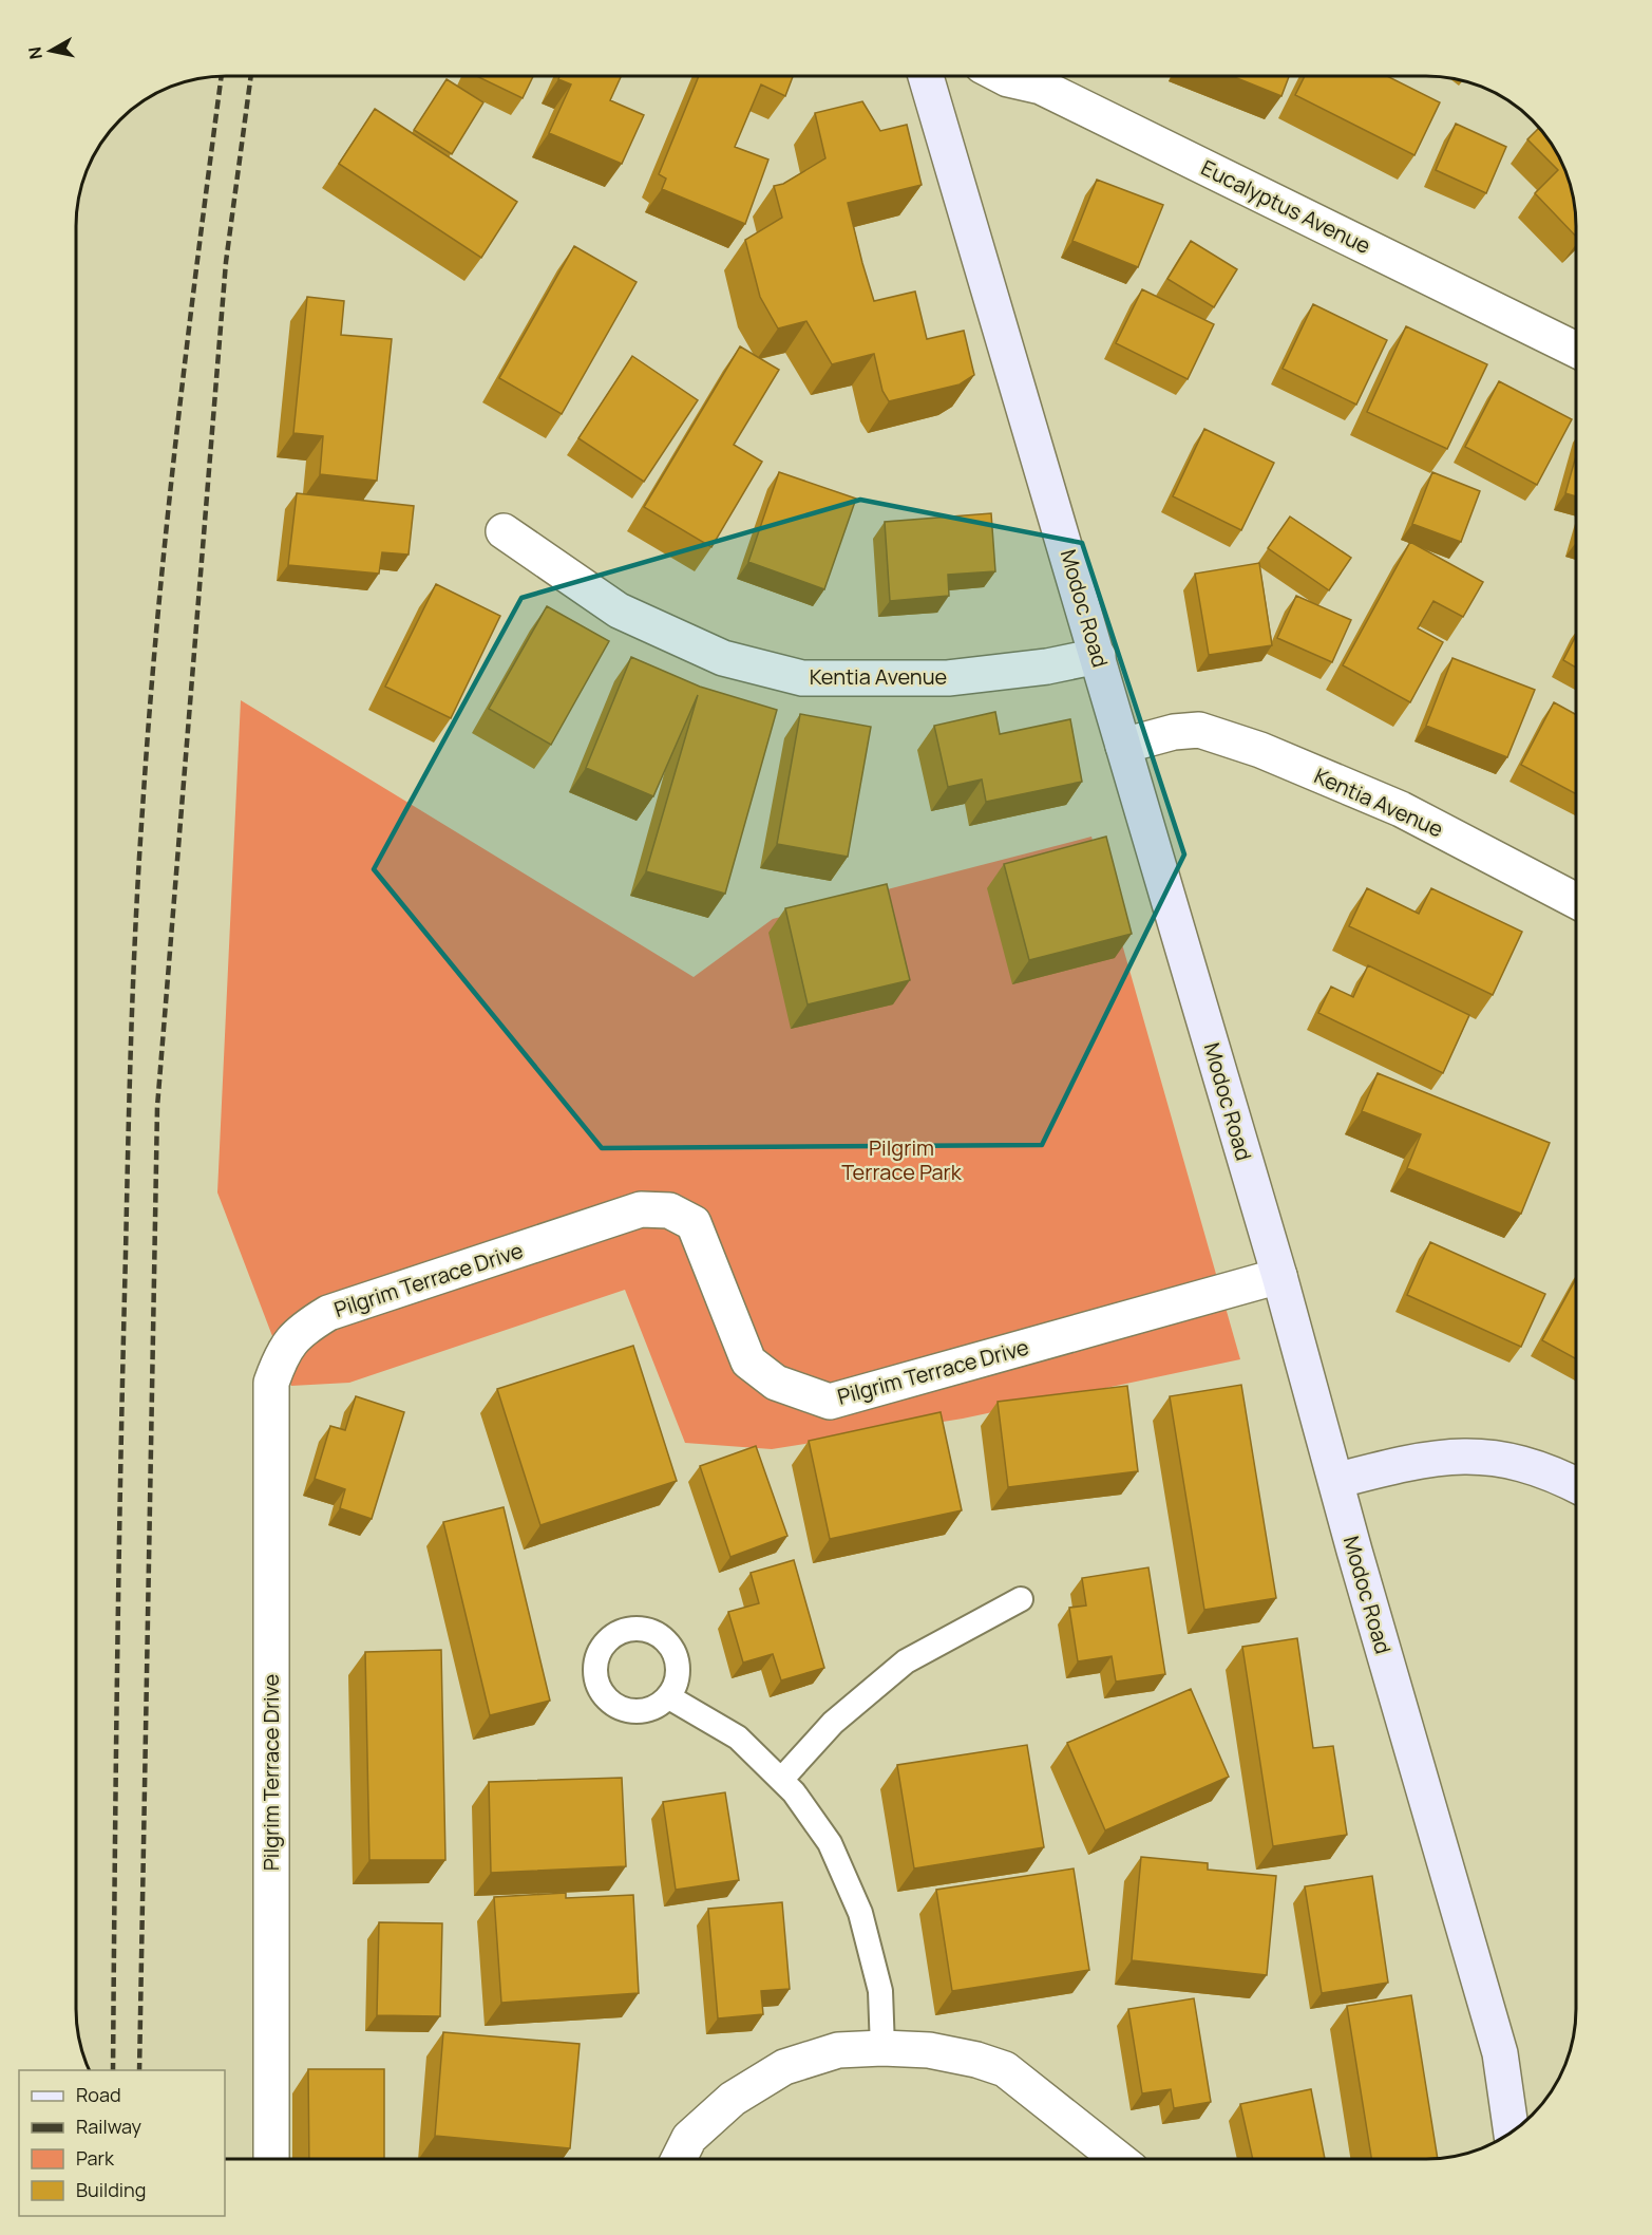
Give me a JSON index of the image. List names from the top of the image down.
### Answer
{
  "streets": {
    "street": [
      "Eucalyptus Avenue",
      "Modoc Road",
      "Kentia Avenue",
      "Pilgrim Terrace Drive"
    ]
  },
  "crossings": [
    ["Modoc Road", "Kentia Avenue"],
    ["Modoc Road", "Pilgrim Terrace Drive"]
  ],
  "parks": ["Pilgrim Terrace Park"],
  "legend": [
    "Road",
    "Railway",
    "Park",
    "Building"
  ],
  "north": "left"
}
